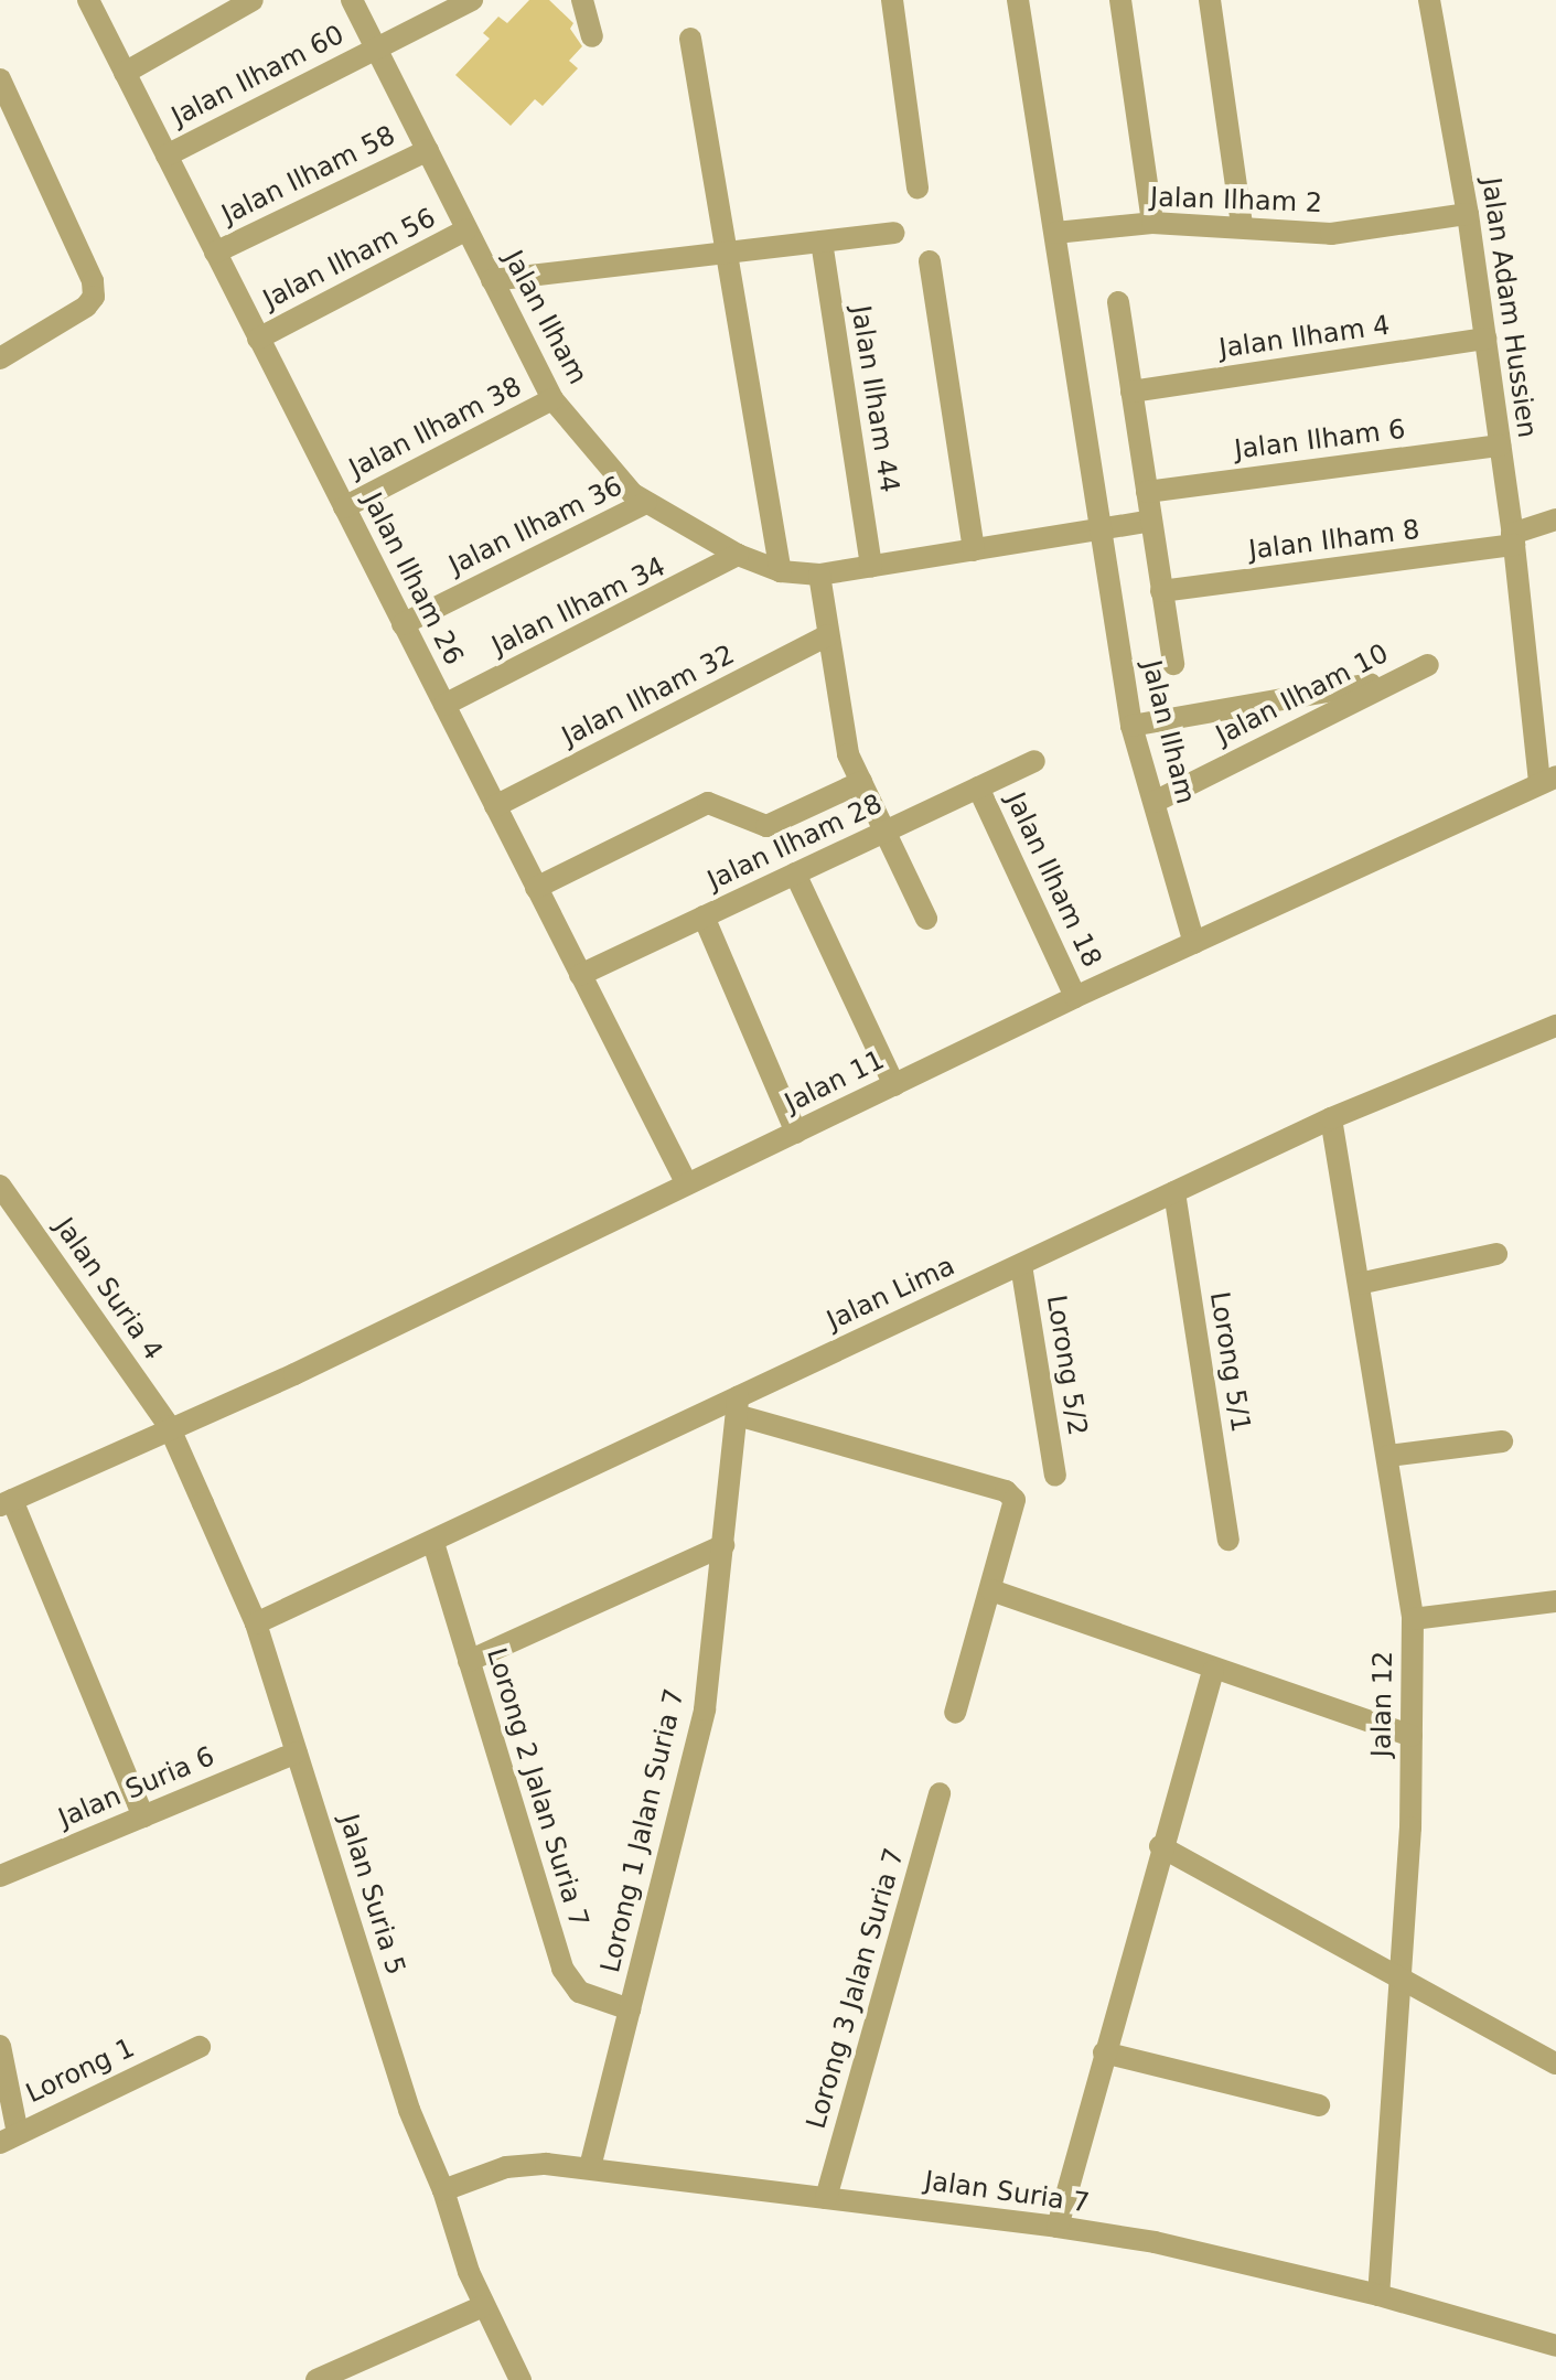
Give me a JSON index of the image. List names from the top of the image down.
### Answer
{
  "streets": {
    "street": [
      "Jalan Ilham 60",
      "Jalan Ilham 58",
      "Jalan Ilham 2",
      "Jalan Ilham 56",
      "Jalan Adam Hussien",
      "Jalan Ilham",
      "Jalan Ilham 4",
      "Jalan Ilham 44",
      "Jalan Ilham 38",
      "Jalan Ilham 6",
      "Jalan Ilham 36",
      "Jalan Ilham 8",
      "Jalan Ilham 26",
      "Jalan Ilham 34",
      "Jalan Ilham 10",
      "Jalan Ilham 32",
      "Jalan Ilham 28",
      "Jalan Ilham 18",
      "Jalan 11",
      "Jalan Suria 4",
      "Jalan Lima",
      "Lorong 5/1",
      "Lorong 5/2",
      "Jalan 12",
      "Jalan Suria 6",
      "Lorong 2 Jalan Suria 7",
      "Lorong 1 Jalan Suria 7",
      "Jalan Suria 5",
      "Lorong 3 Jalan Suria 7",
      "Lorong 1",
      "Jalan Suria 7"
    ]
  },
  "crossings": [
    ["Jalan Ilham 60", "Jalan Ilham"],
    ["Jalan Ilham 60", "Jalan Ilham 26"],
    ["Jalan Ilham 58", "Jalan Ilham"],
    ["Jalan Ilham 58", "Jalan Ilham 26"],
    ["Jalan Ilham 2", "Jalan Adam Hussien"],
    ["Jalan Ilham 2", "Jalan Ilham"],
    ["Jalan Ilham 56", "Jalan Ilham"],
    ["Jalan Ilham 56", "Jalan Ilham 26"],
    ["Jalan Adam Hussien", "Jalan Ilham 4"],
    ["Jalan Adam Hussien", "Jalan Ilham 6"],
    ["Jalan Adam Hussien", "Jalan Ilham 8"],
    ["Jalan Adam Hussien", "Jalan 11"],
    ["Jalan Ilham", "Jalan Ilham 44"],
    ["Jalan Ilham", "Jalan Ilham 38"],
    ["Jalan Ilham", "Jalan Ilham 36"],
    ["Jalan Ilham", "Jalan Ilham 34"],
    ["Jalan Ilham", "Jalan Ilham 10"],
    ["Jalan Ilham", "Jalan 11"],
    ["Jalan Ilham 38", "Jalan Ilham 26"],
    ["Jalan Ilham 36", "Jalan Ilham 26"],
    ["Jalan Ilham 26", "Jalan Ilham 34"],
    ["Jalan Ilham 26", "Jalan Ilham 32"],
    ["Jalan Ilham 26", "Jalan Ilham 28"],
    ["Jalan Ilham 26", "Jalan 11"],
    ["Jalan Ilham 28", "Jalan Ilham 18"],
    ["Jalan Ilham 18", "Jalan 11"],
    ["Jalan 11", "Jalan Suria 4"],
    ["Jalan 11", "Jalan Suria 5"],
    ["Jalan Suria 4", "Jalan Suria 5"],
    ["Jalan Lima", "Lorong 5/1"],
    ["Jalan Lima", "Lorong 5/2"],
    ["Jalan Lima", "Jalan 12"],
    ["Jalan Lima", "Lorong 2 Jalan Suria 7"],
    ["Jalan Lima", "Lorong 1 Jalan Suria 7"],
    ["Jalan Lima", "Jalan Suria 5"],
    ["Jalan 12", "Jalan Suria 7"],
    ["Jalan Suria 6", "Jalan Suria 5"],
    ["Lorong 2 Jalan Suria 7", "Lorong 1 Jalan Suria 7"],
    ["Lorong 1 Jalan Suria 7", "Jalan Suria 7"],
    ["Jalan Suria 5", "Jalan Suria 7"],
    ["Lorong 3 Jalan Suria 7", "Jalan Suria 7"]
  ]
}
